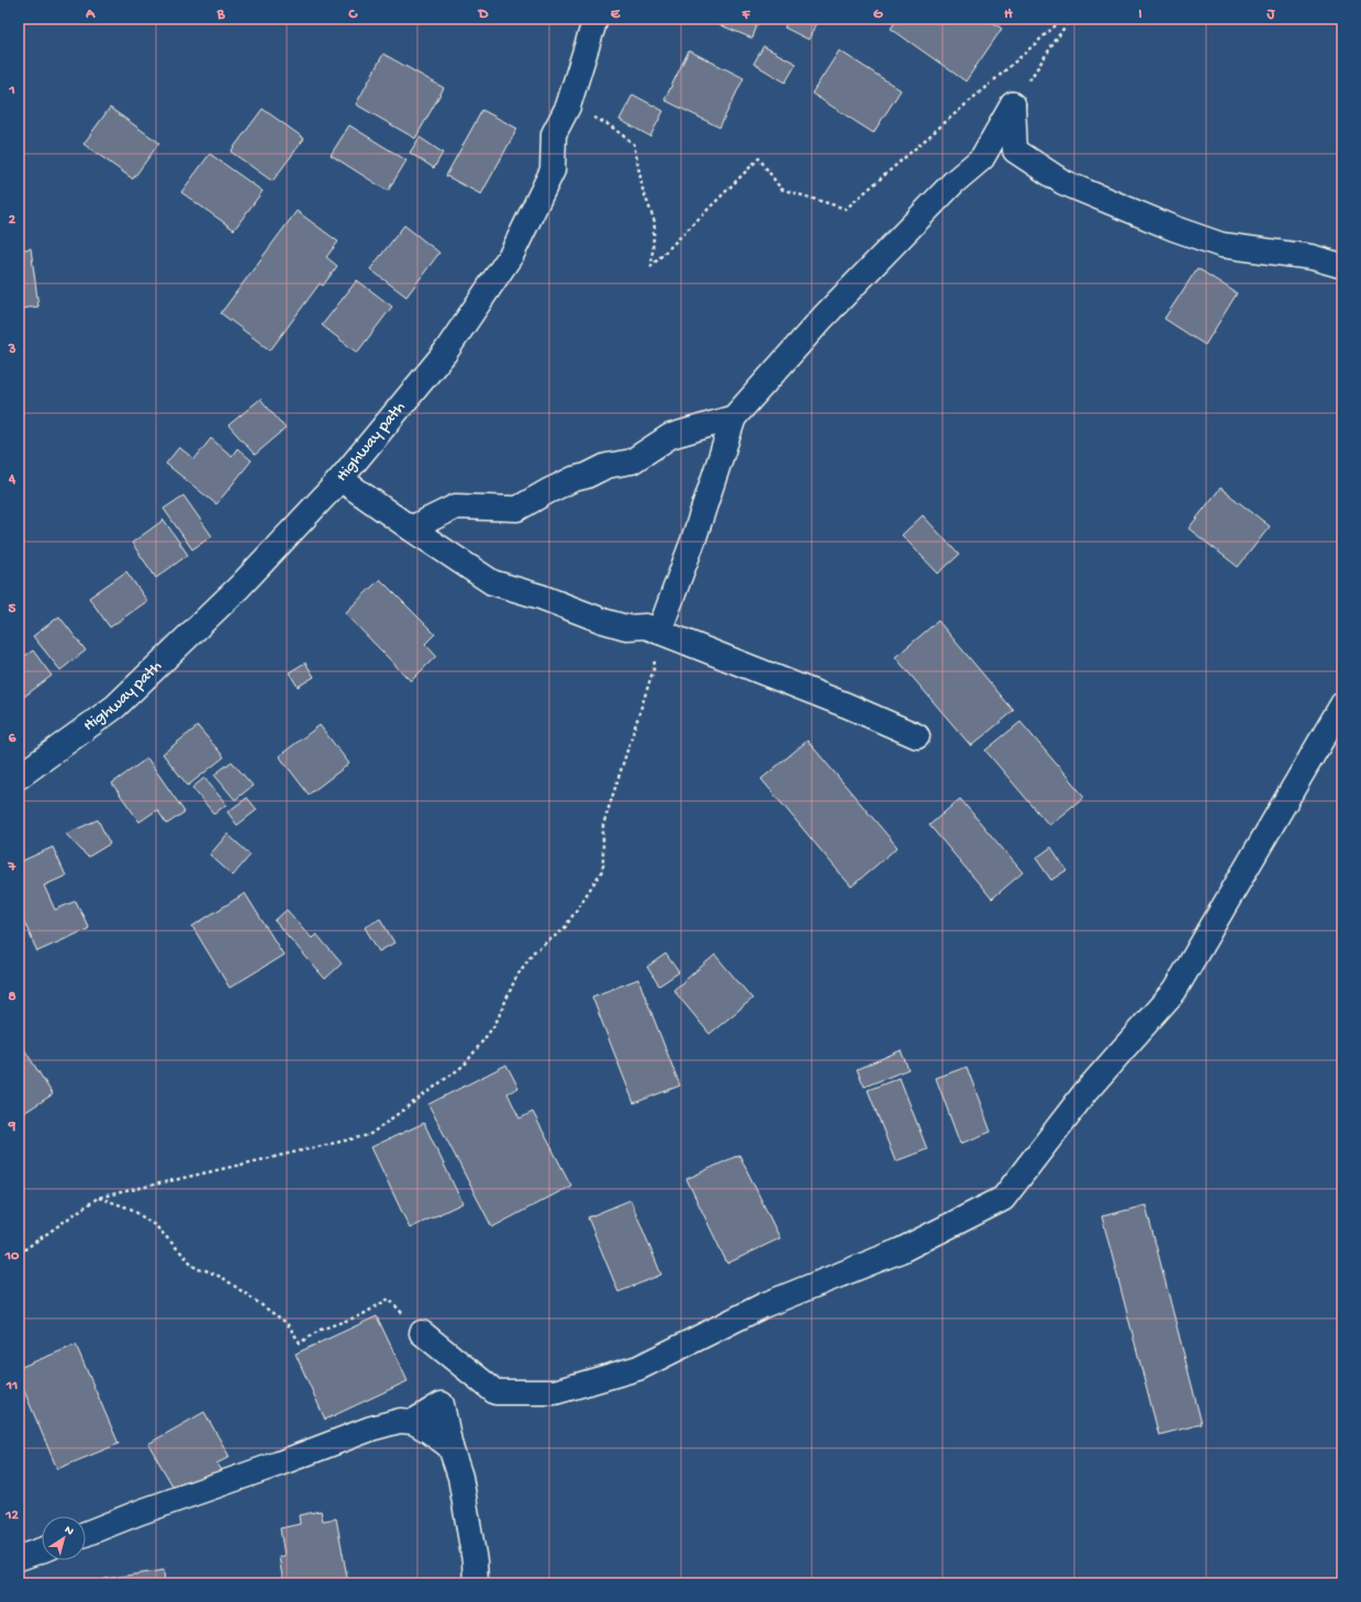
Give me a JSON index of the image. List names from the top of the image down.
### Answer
{
  "streets": {
    "street": ["Highway path"]
  },
  "north": "top right",
  "grid": {
    "columns": [
      "A",
      "B",
      "C",
      "D",
      "E",
      "F",
      "G",
      "H",
      "I",
      "J"
    ],
    "rows": [
      "1",
      "2",
      "3",
      "4",
      "5",
      "6",
      "7",
      "8",
      "9",
      "10",
      "11",
      "12"
    ]
  }
}
